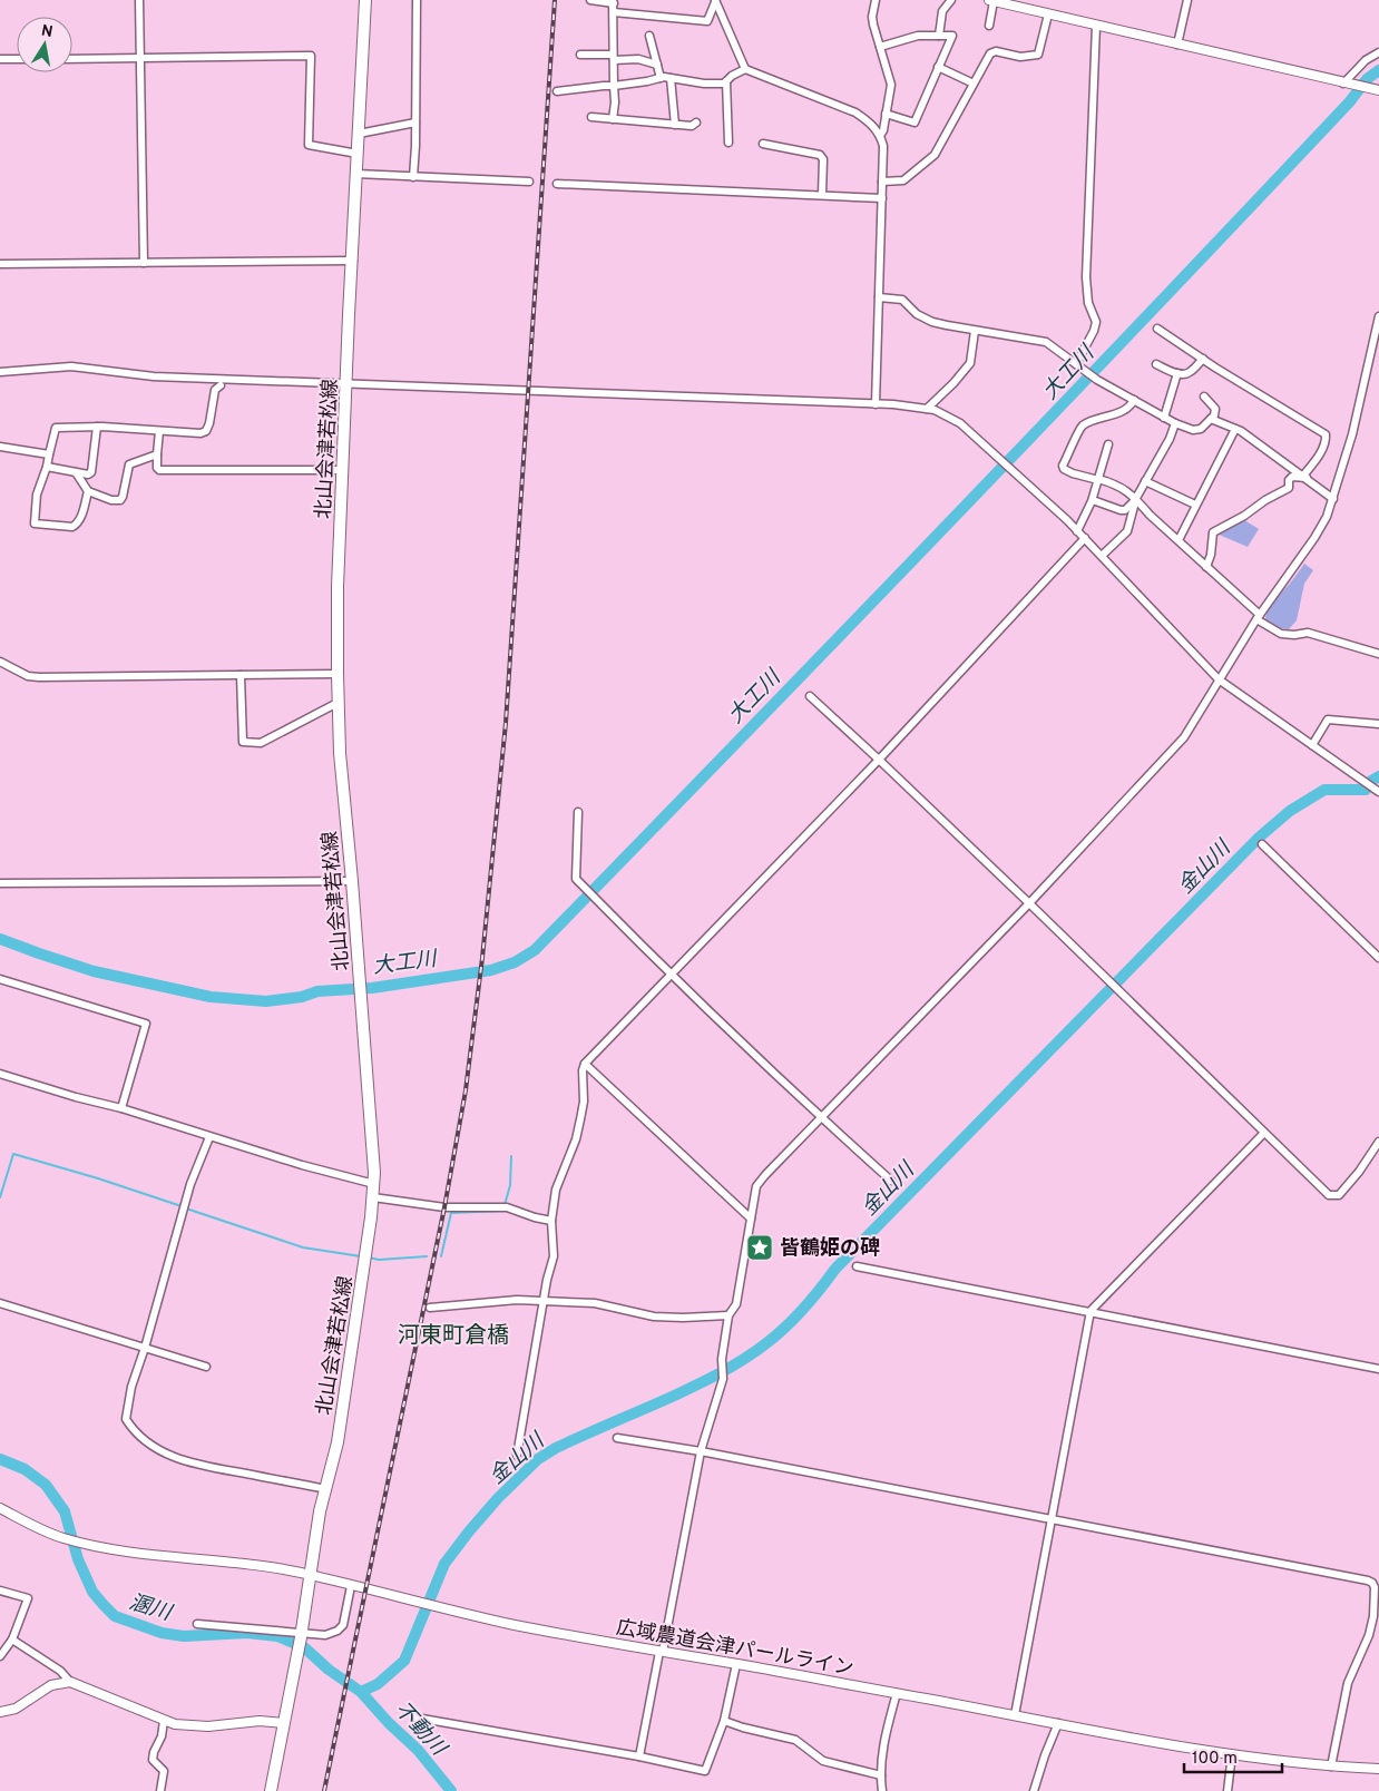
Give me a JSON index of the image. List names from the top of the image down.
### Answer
{
  "streets": {
    "main road": ["北山会津若松線"],
    "street": ["広域農道会津パールライン"]
  },
  "crossings": [
    ["北山会津若松線", "広域農道会津パールライン"]
  ],
  "districts": ["河東町倉橋"],
  "water": [
    "大工川",
    "金山川",
    "溷川",
    "不動川"
  ],
  "places": {
    "place": ["皆鶴姫の碑"]
  },
  "scale_bar": "100 m",
  "north": "top"
}
